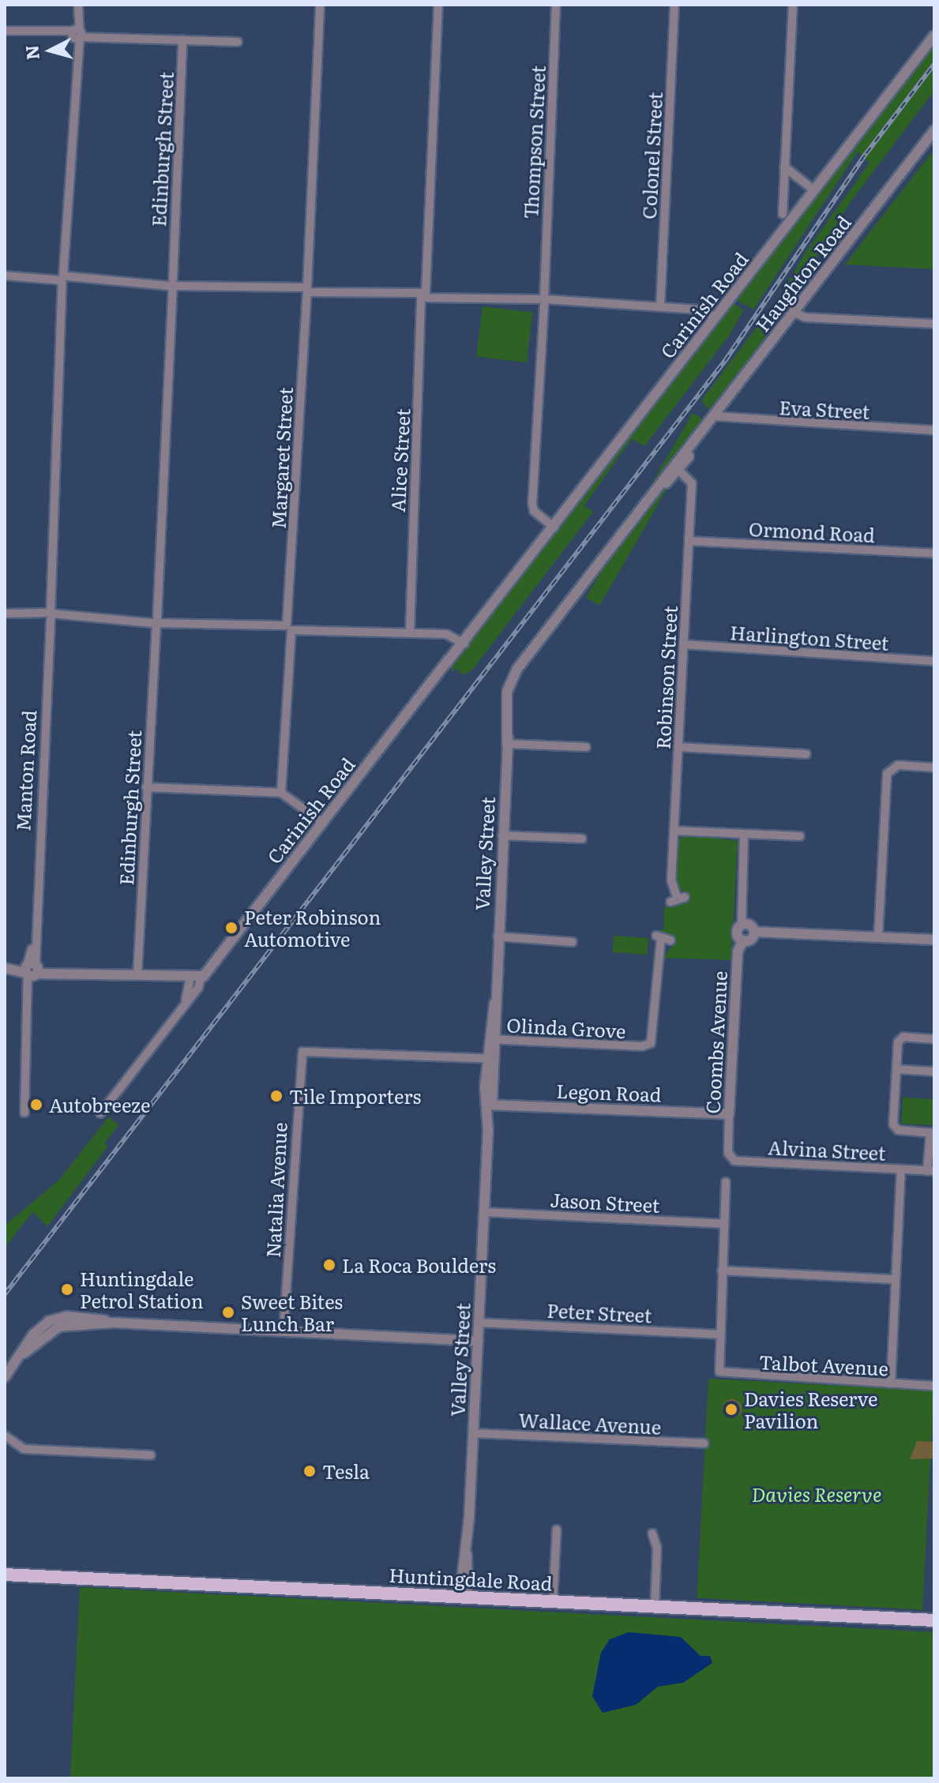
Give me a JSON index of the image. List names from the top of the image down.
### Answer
{
  "streets": {
    "main road": ["Huntingdale Road"],
    "street": [
      "Thompson Street",
      "Edinburgh Street",
      "Colonel Street",
      "Haughton Road",
      "Carinish Road",
      "Eva Street",
      "Margaret Street",
      "Alice Street",
      "Ormond Road",
      "Harlington Street",
      "Robinson Street",
      "Manton Road",
      "Valley Street",
      "Olinda Grove",
      "Coombs Avenue",
      "Legon Road",
      "Alvina Street",
      "Natalia Avenue",
      "Jason Street",
      "Peter Street",
      "Talbot Avenue",
      "Wallace Avenue"
    ]
  },
  "crossings": [
    ["Thompson Street", "Carinish Road"],
    ["Haughton Road", "Eva Street"],
    ["Haughton Road", "Robinson Street"],
    ["Haughton Road", "Valley Street"],
    ["Ormond Road", "Robinson Street"],
    ["Harlington Street", "Robinson Street"],
    ["Valley Street", "Olinda Grove"],
    ["Valley Street", "Legon Road"],
    ["Valley Street", "Natalia Avenue"],
    ["Valley Street", "Jason Street"],
    ["Valley Street", "Peter Street"],
    ["Valley Street", "Wallace Avenue"],
    ["Valley Street", "Huntingdale Road"],
    ["Coombs Avenue", "Legon Road"],
    ["Coombs Avenue", "Alvina Street"],
    ["Peter Street", "Talbot Avenue"]
  ],
  "parks": ["Davies Reserve"],
  "places": [
    "Peter Robinson Automotive",
    "Tile Importers",
    "Autobreeze",
    "La Roca Boulders",
    "Huntingdale Petrol Station",
    "Sweet Bites Lunch Bar",
    "Davies Reserve Pavilion",
    "Tesla"
  ],
  "north": "left"
}
